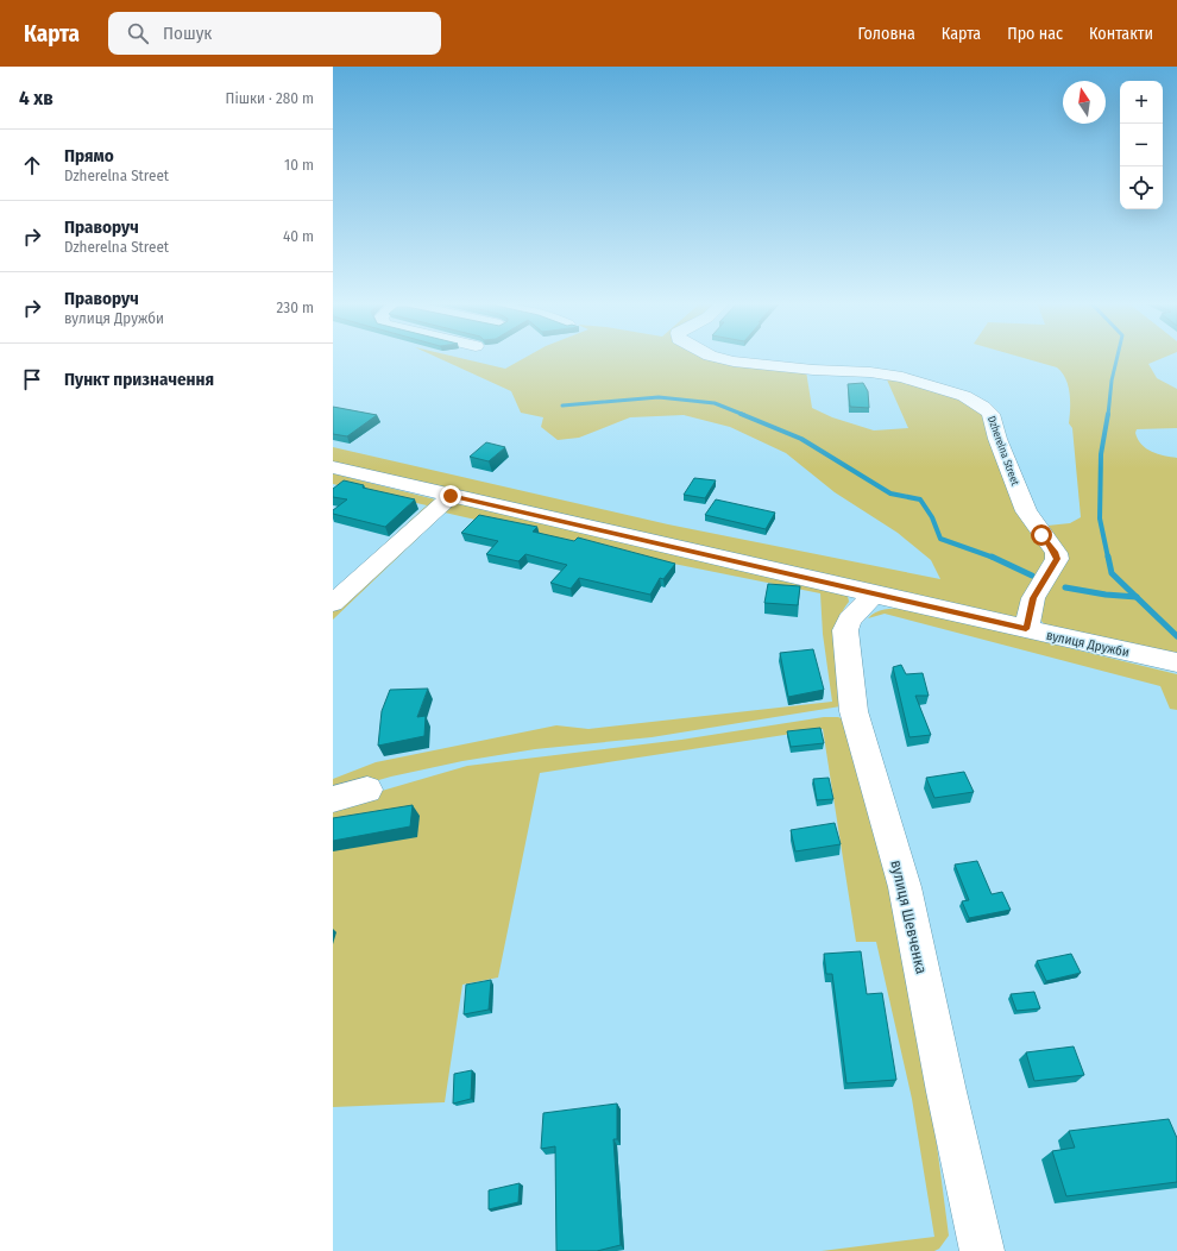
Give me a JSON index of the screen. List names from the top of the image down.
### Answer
{
  "streets": {
    "street": ["Dzherelna Street", "вулиця Дружби", "вулиця Шевченка"]
  },
  "crossings": [
    ["Dzherelna Street", "вулиця Дружби"],
    ["вулиця Дружби", "вулиця Шевченка"]
  ],
  "north": "top",
  "page": {
    "header": "Карта",
    "search": "Пошук",
    "nav": [
      "Головна",
      "Карта",
      "Про нас",
      "Контакти"
    ],
    "heading": ["4 хв", "Пішки · 280 m"],
    "map_buttons": ["+", "−"],
    "list": [
      ["Прямо", "Dzherelna Street", "10 m"],
      ["Праворуч", "Dzherelna Street", "40 m"],
      ["Праворуч", "вулиця Дружби", "230 m"],
      "Пункт призначення"
    ]
  }
}
